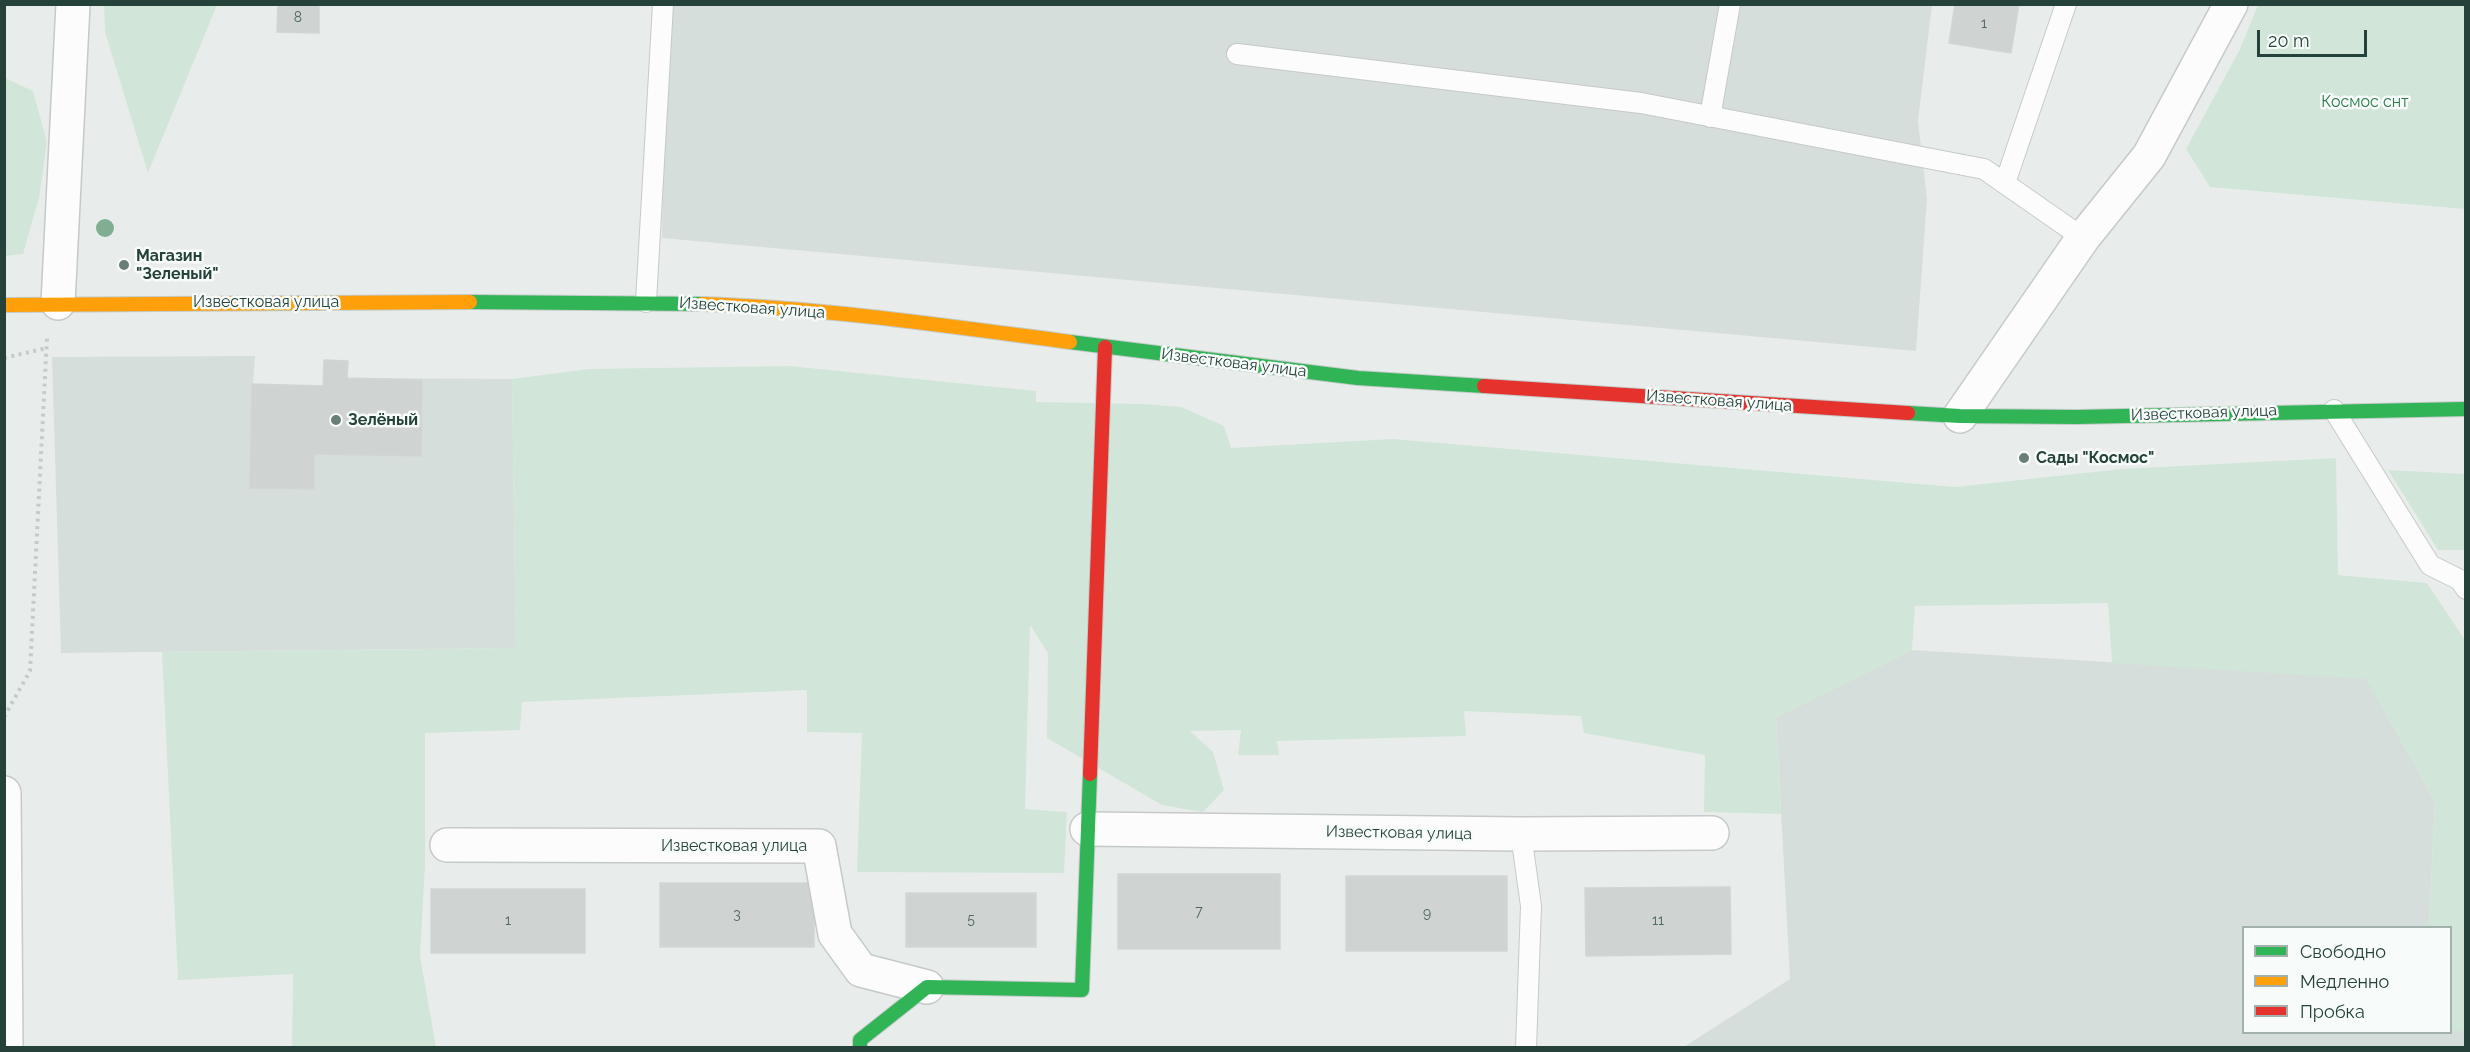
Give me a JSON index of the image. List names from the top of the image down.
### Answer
{
  "streets": {
    "main road": ["Известковая улица"]
  },
  "parks": ["Космос снт"],
  "places": ["Магазин \"Зеленый\"", "Зелёный", "Сады \"Космос\""],
  "house_numbers": [
    "8",
    "1",
    "7",
    "9",
    "3",
    "5",
    "1",
    "11"
  ],
  "legend": ["Свободно", "Медленно", "Пробка"],
  "scale_bar": "20 m"
}
